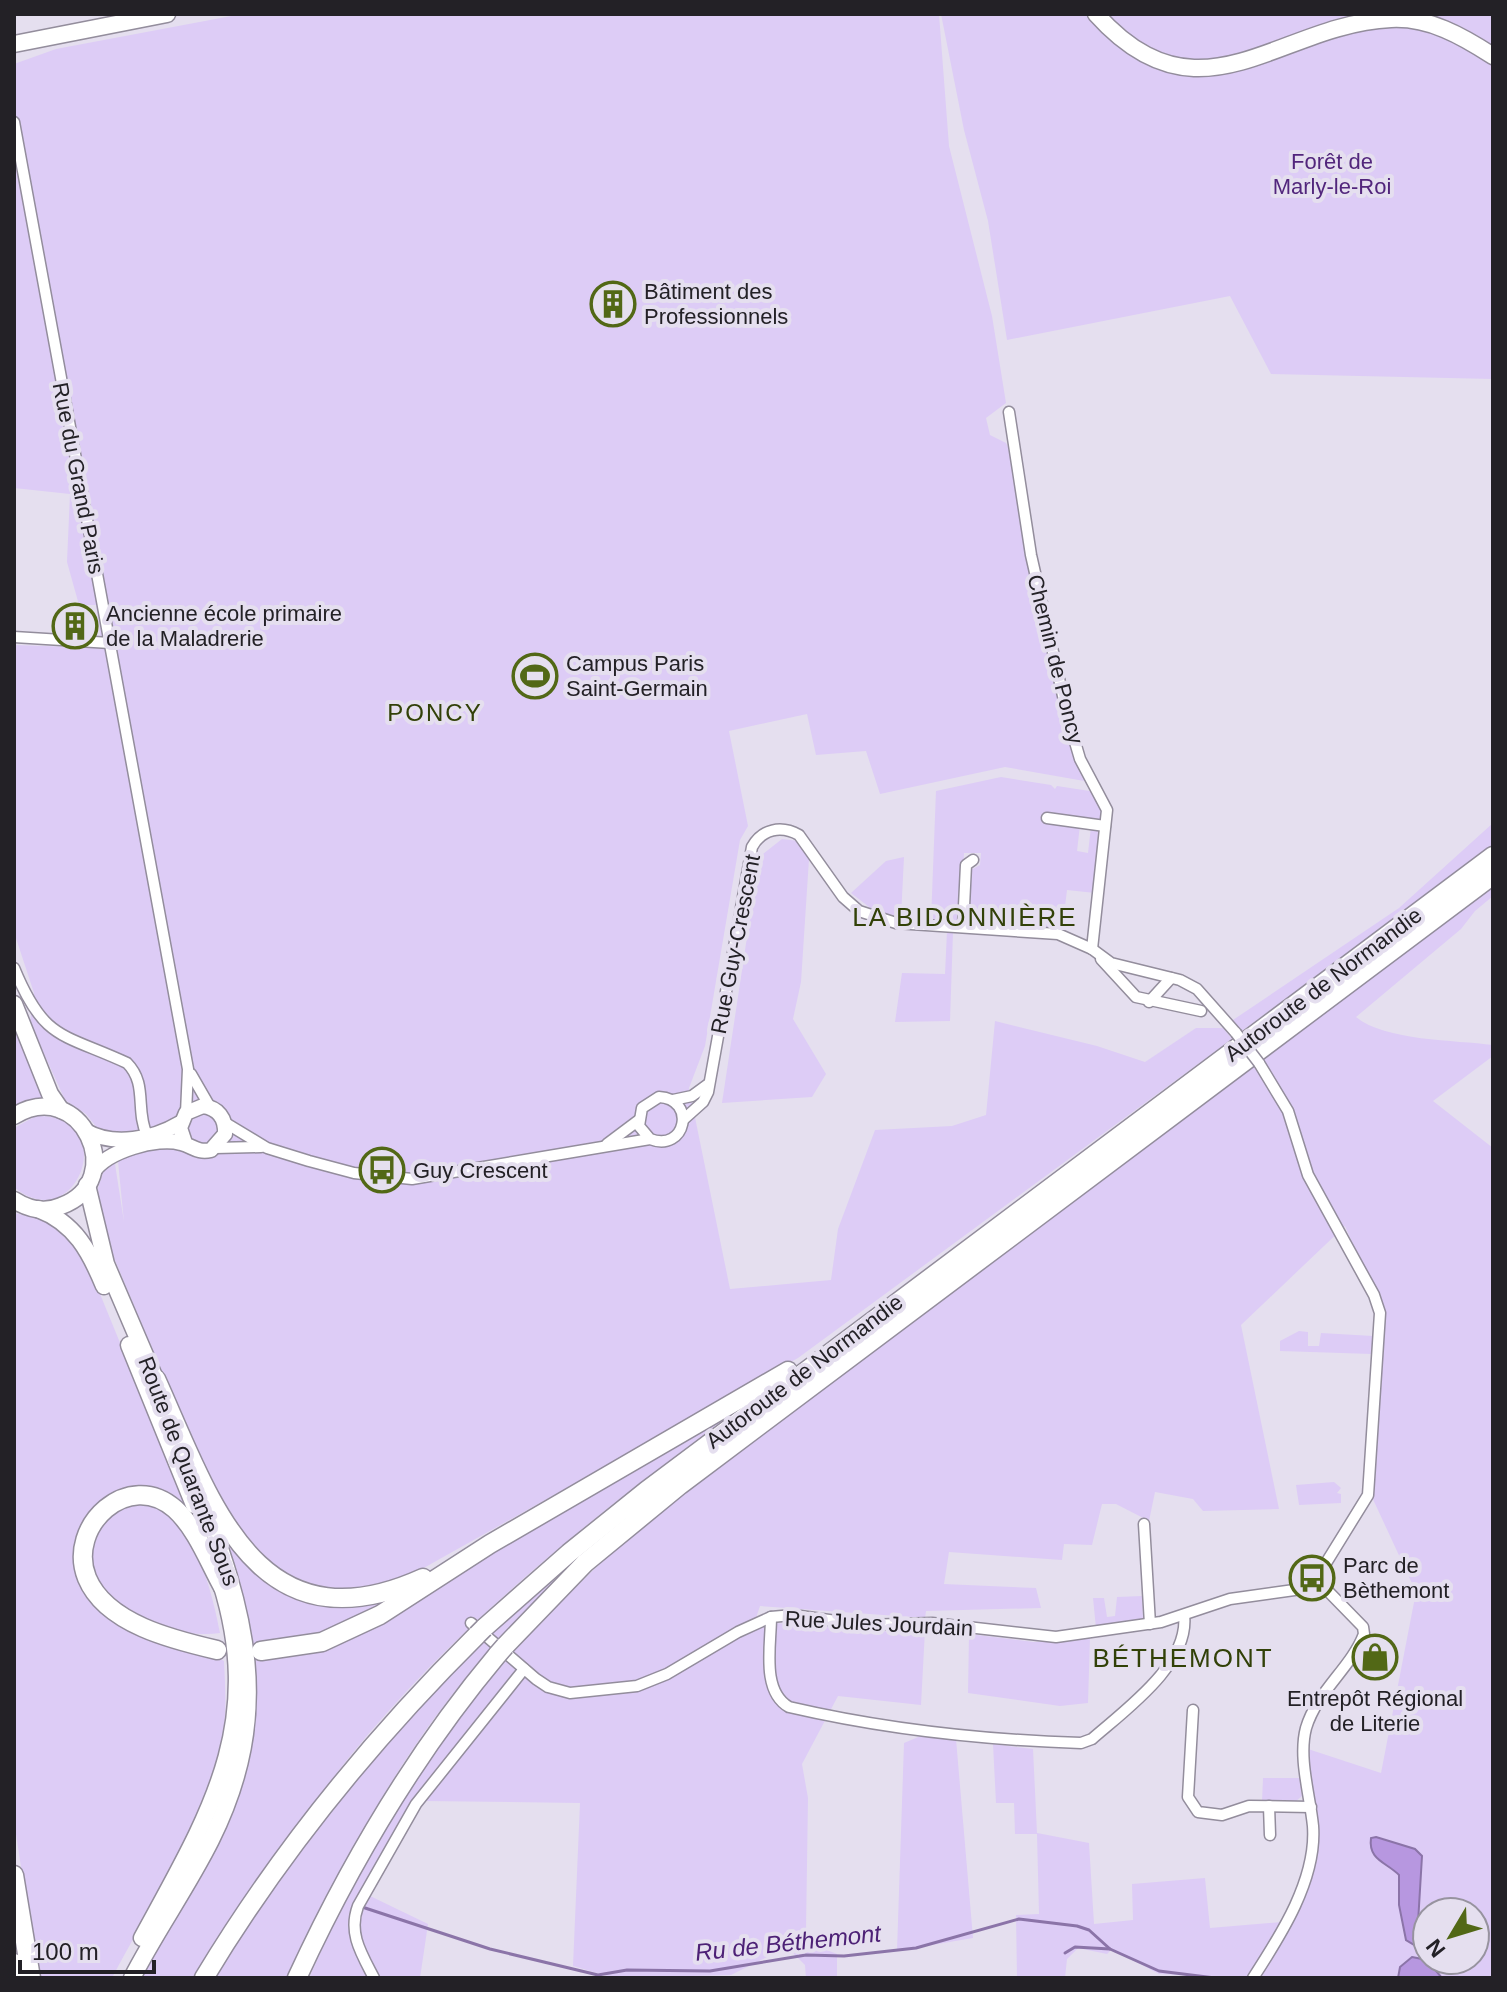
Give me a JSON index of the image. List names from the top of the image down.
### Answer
{
  "streets": {
    "highway": ["Autoroute de Normandie"],
    "main road": ["Route de Quarante Sous"],
    "street": [
      "Rue du Grand Paris",
      "Chemin de Poncy",
      "Rue Guy-Crescent",
      "Rue Jules Jourdain"
    ]
  },
  "crossings": [
    ["Rue du Grand Paris", "Rue Guy-Crescent"],
    ["Autoroute de Normandie", "Rue Jules Jourdain"]
  ],
  "districts": ["PONCY", "LA BIDONNIÈRE", "BÉTHEMONT"],
  "water": ["Ru de Béthemont"],
  "parks": ["Forêt de Marly-le-Roi"],
  "places": {
    "building": ["Bâtiment des Professionnels", "Ancienne école primaire de la Maladrerie"],
    "sports": ["Campus Paris Saint-Germain"],
    "bus stop": ["Guy Crescent", "Parc de Bèthemont"],
    "shop": ["Entrepôt Régional de Literie"]
  },
  "scale_bar": "100 m",
  "north": "bottom left"
}
